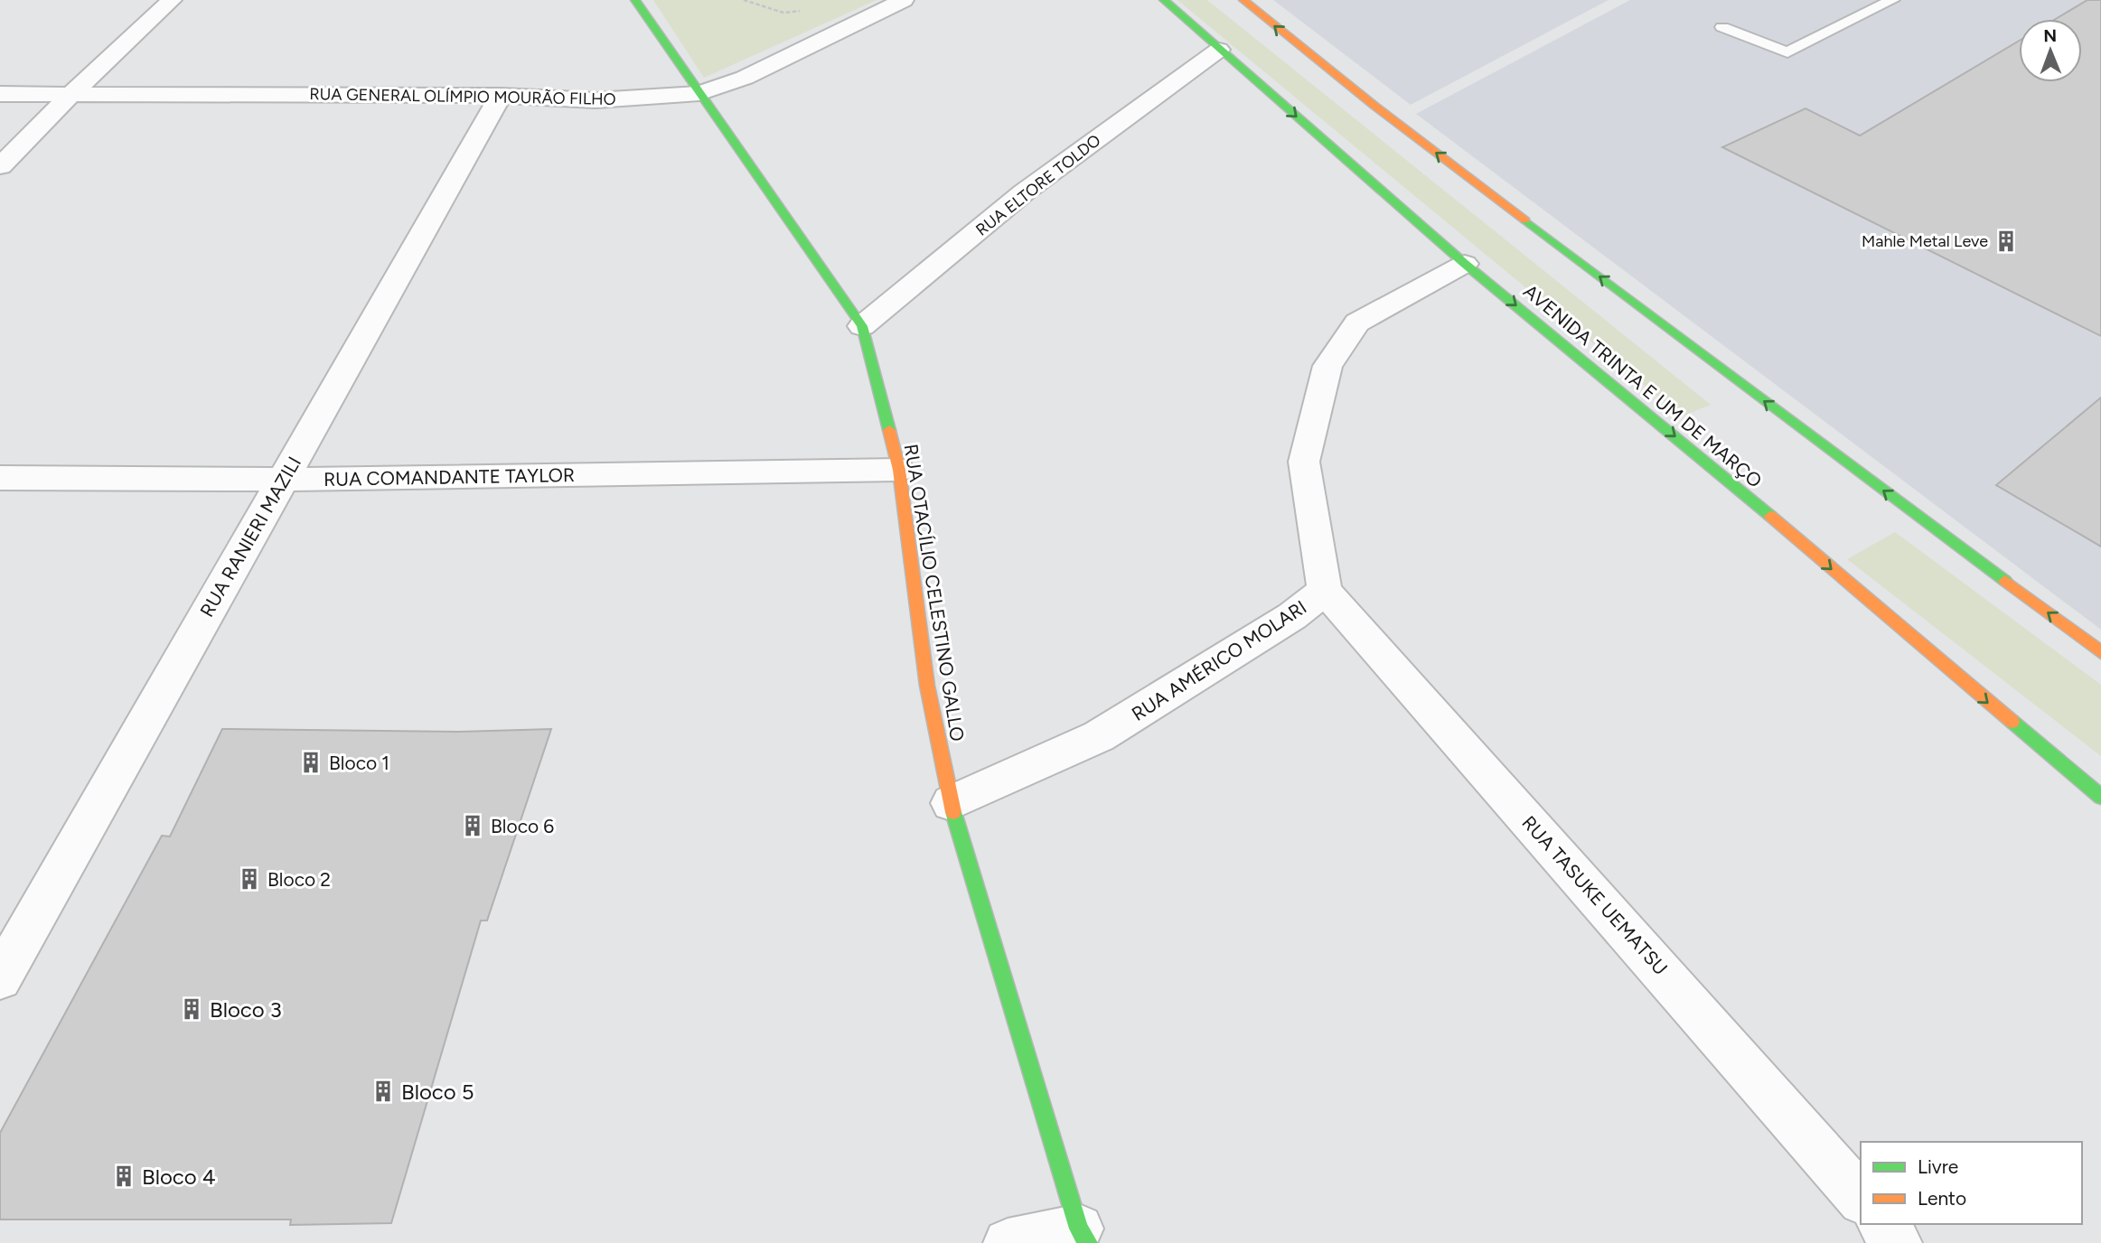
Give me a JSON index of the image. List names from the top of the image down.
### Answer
{
  "streets": {
    "main road": ["AVENIDA TRINTA E UM DE MARÇO", "RUA OTACÍLIO CELESTINO GALLO"],
    "street": [
      "RUA GENERAL OLÍMPIO MOURÃO FILHO",
      "RUA ELTORE TOLDO",
      "RUA COMANDANTE TAYLOR",
      "RUA RANIERI MAZILI",
      "RUA AMÉRICO MOLARI",
      "RUA TASUKE UEMATSU"
    ]
  },
  "crossings": [
    ["RUA GENERAL OLÍMPIO MOURÃO FILHO", "RUA RANIERI MAZILI"],
    ["RUA GENERAL OLÍMPIO MOURÃO FILHO", "RUA OTACÍLIO CELESTINO GALLO"],
    ["RUA ELTORE TOLDO", "AVENIDA TRINTA E UM DE MARÇO"],
    ["RUA ELTORE TOLDO", "RUA OTACÍLIO CELESTINO GALLO"],
    ["AVENIDA TRINTA E UM DE MARÇO", "RUA AMÉRICO MOLARI"],
    ["RUA COMANDANTE TAYLOR", "RUA RANIERI MAZILI"],
    ["RUA COMANDANTE TAYLOR", "RUA OTACÍLIO CELESTINO GALLO"],
    ["RUA OTACÍLIO CELESTINO GALLO", "RUA AMÉRICO MOLARI"],
    ["RUA AMÉRICO MOLARI", "RUA TASUKE UEMATSU"]
  ],
  "places": {
    "building": [
      "Mahle Metal Leve",
      "Bloco 1",
      "Bloco 6",
      "Bloco 2",
      "Bloco 3",
      "Bloco 5",
      "Bloco 4"
    ]
  },
  "legend": ["Livre", "Lento"],
  "north": "top"
}
